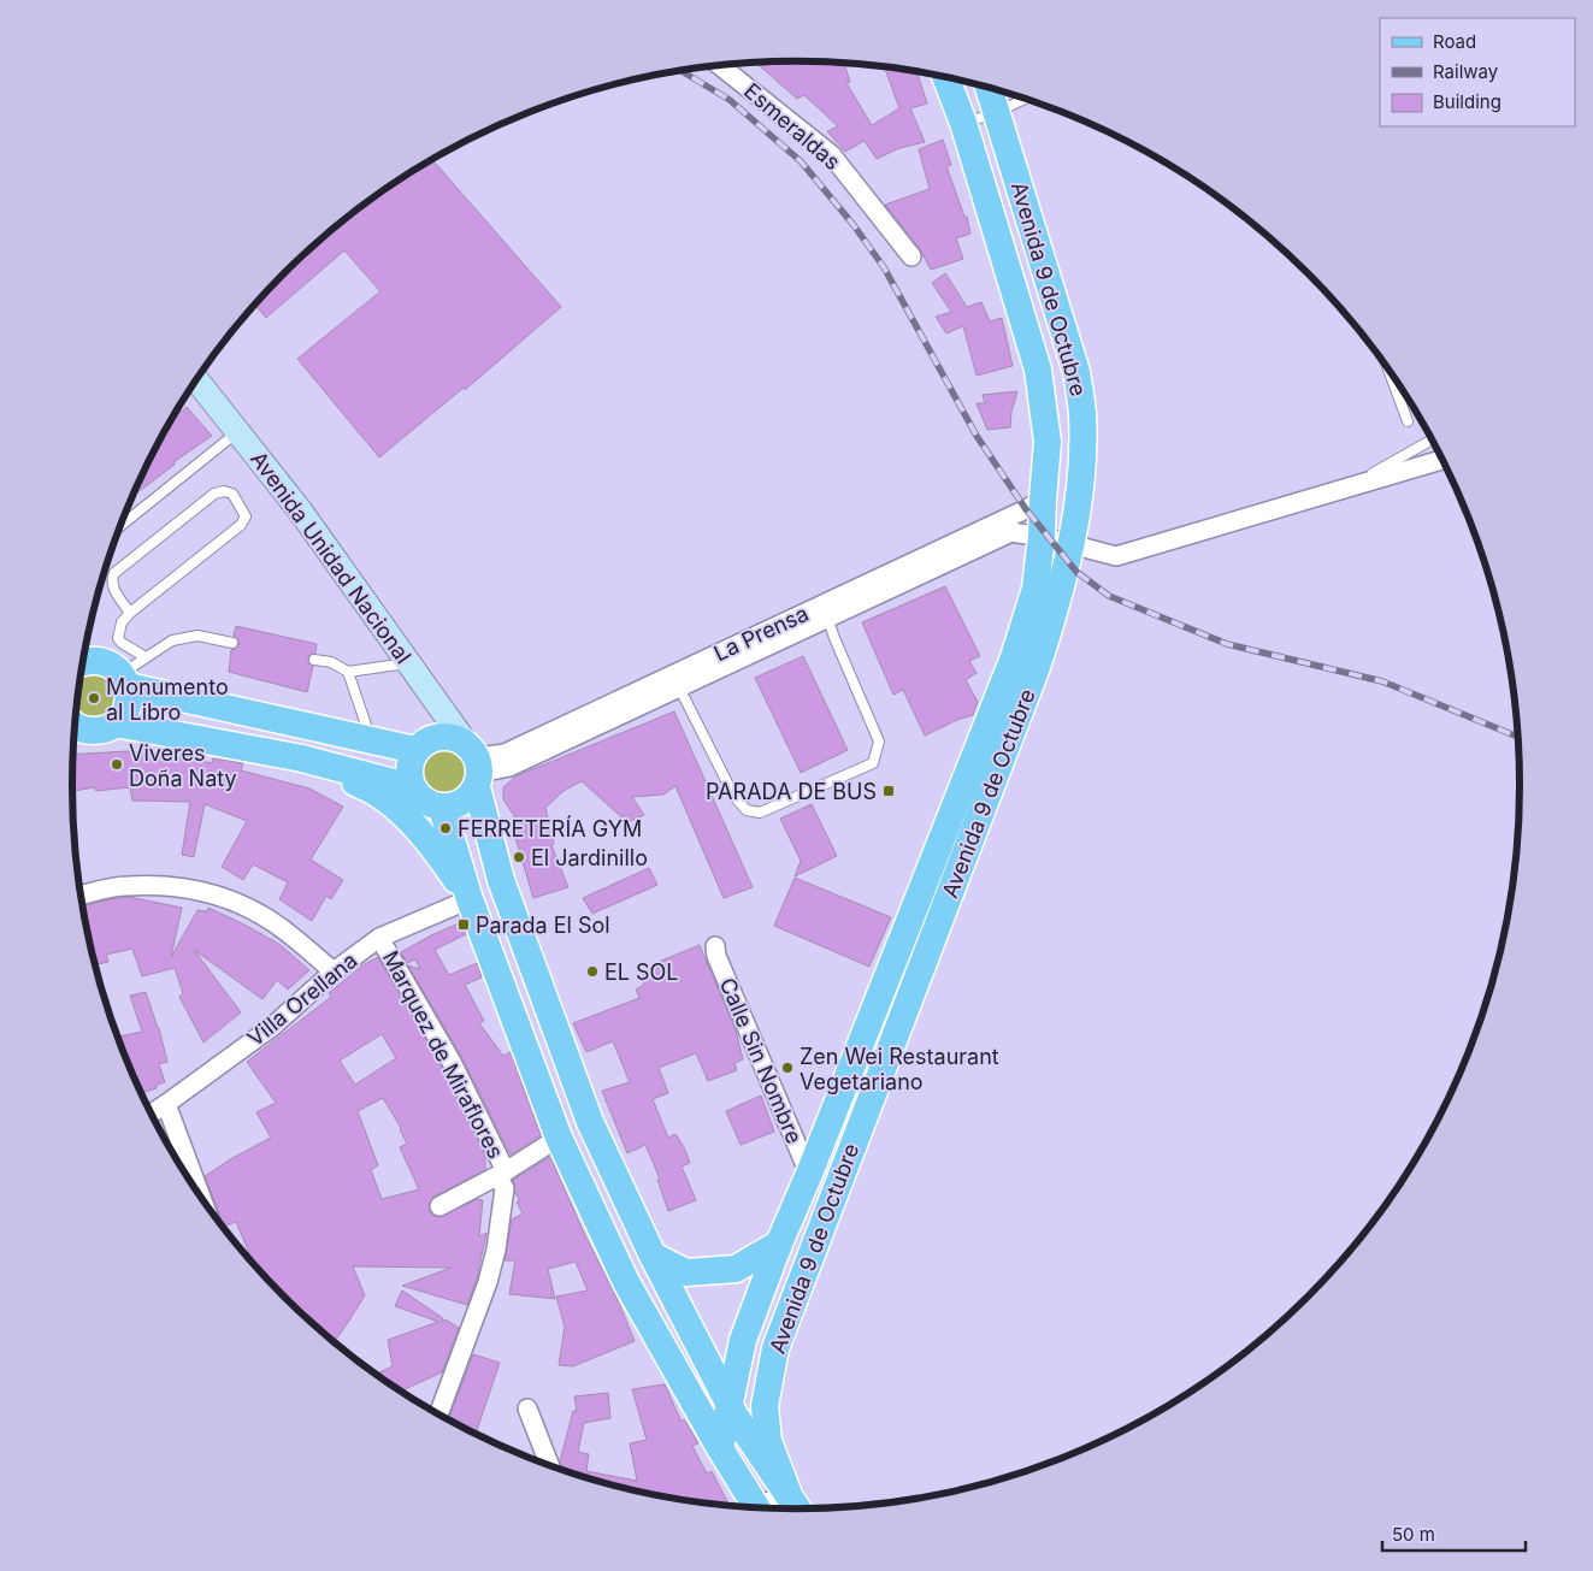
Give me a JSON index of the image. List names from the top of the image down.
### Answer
{
  "streets": {
    "main road": ["Avenida 9 de Octubre"],
    "street": [
      "Esmeraldas",
      "Avenida Unidad Nacional",
      "La Prensa",
      "Villa Orellana",
      "Marquez de Miraflores",
      "Calle Sin Nombre"
    ]
  },
  "crossings": [
    ["Avenida 9 de Octubre", "La Prensa"],
    ["Avenida 9 de Octubre", "Calle Sin Nombre"],
    ["Avenida Unidad Nacional", "La Prensa"],
    ["Villa Orellana", "Marquez de Miraflores"]
  ],
  "places": {
    "other": [
      "Monumento al Libro",
      "Viveres Doña Naty",
      "FERRETERÍA GYM",
      "El Jardinillo",
      "EL SOL",
      "Zen Wei Restaurant Vegetariano"
    ],
    "transit": ["PARADA DE BUS", "Parada El Sol"]
  },
  "legend": ["Road", "Railway", "Building"],
  "scale_bar": "50 m"
}
